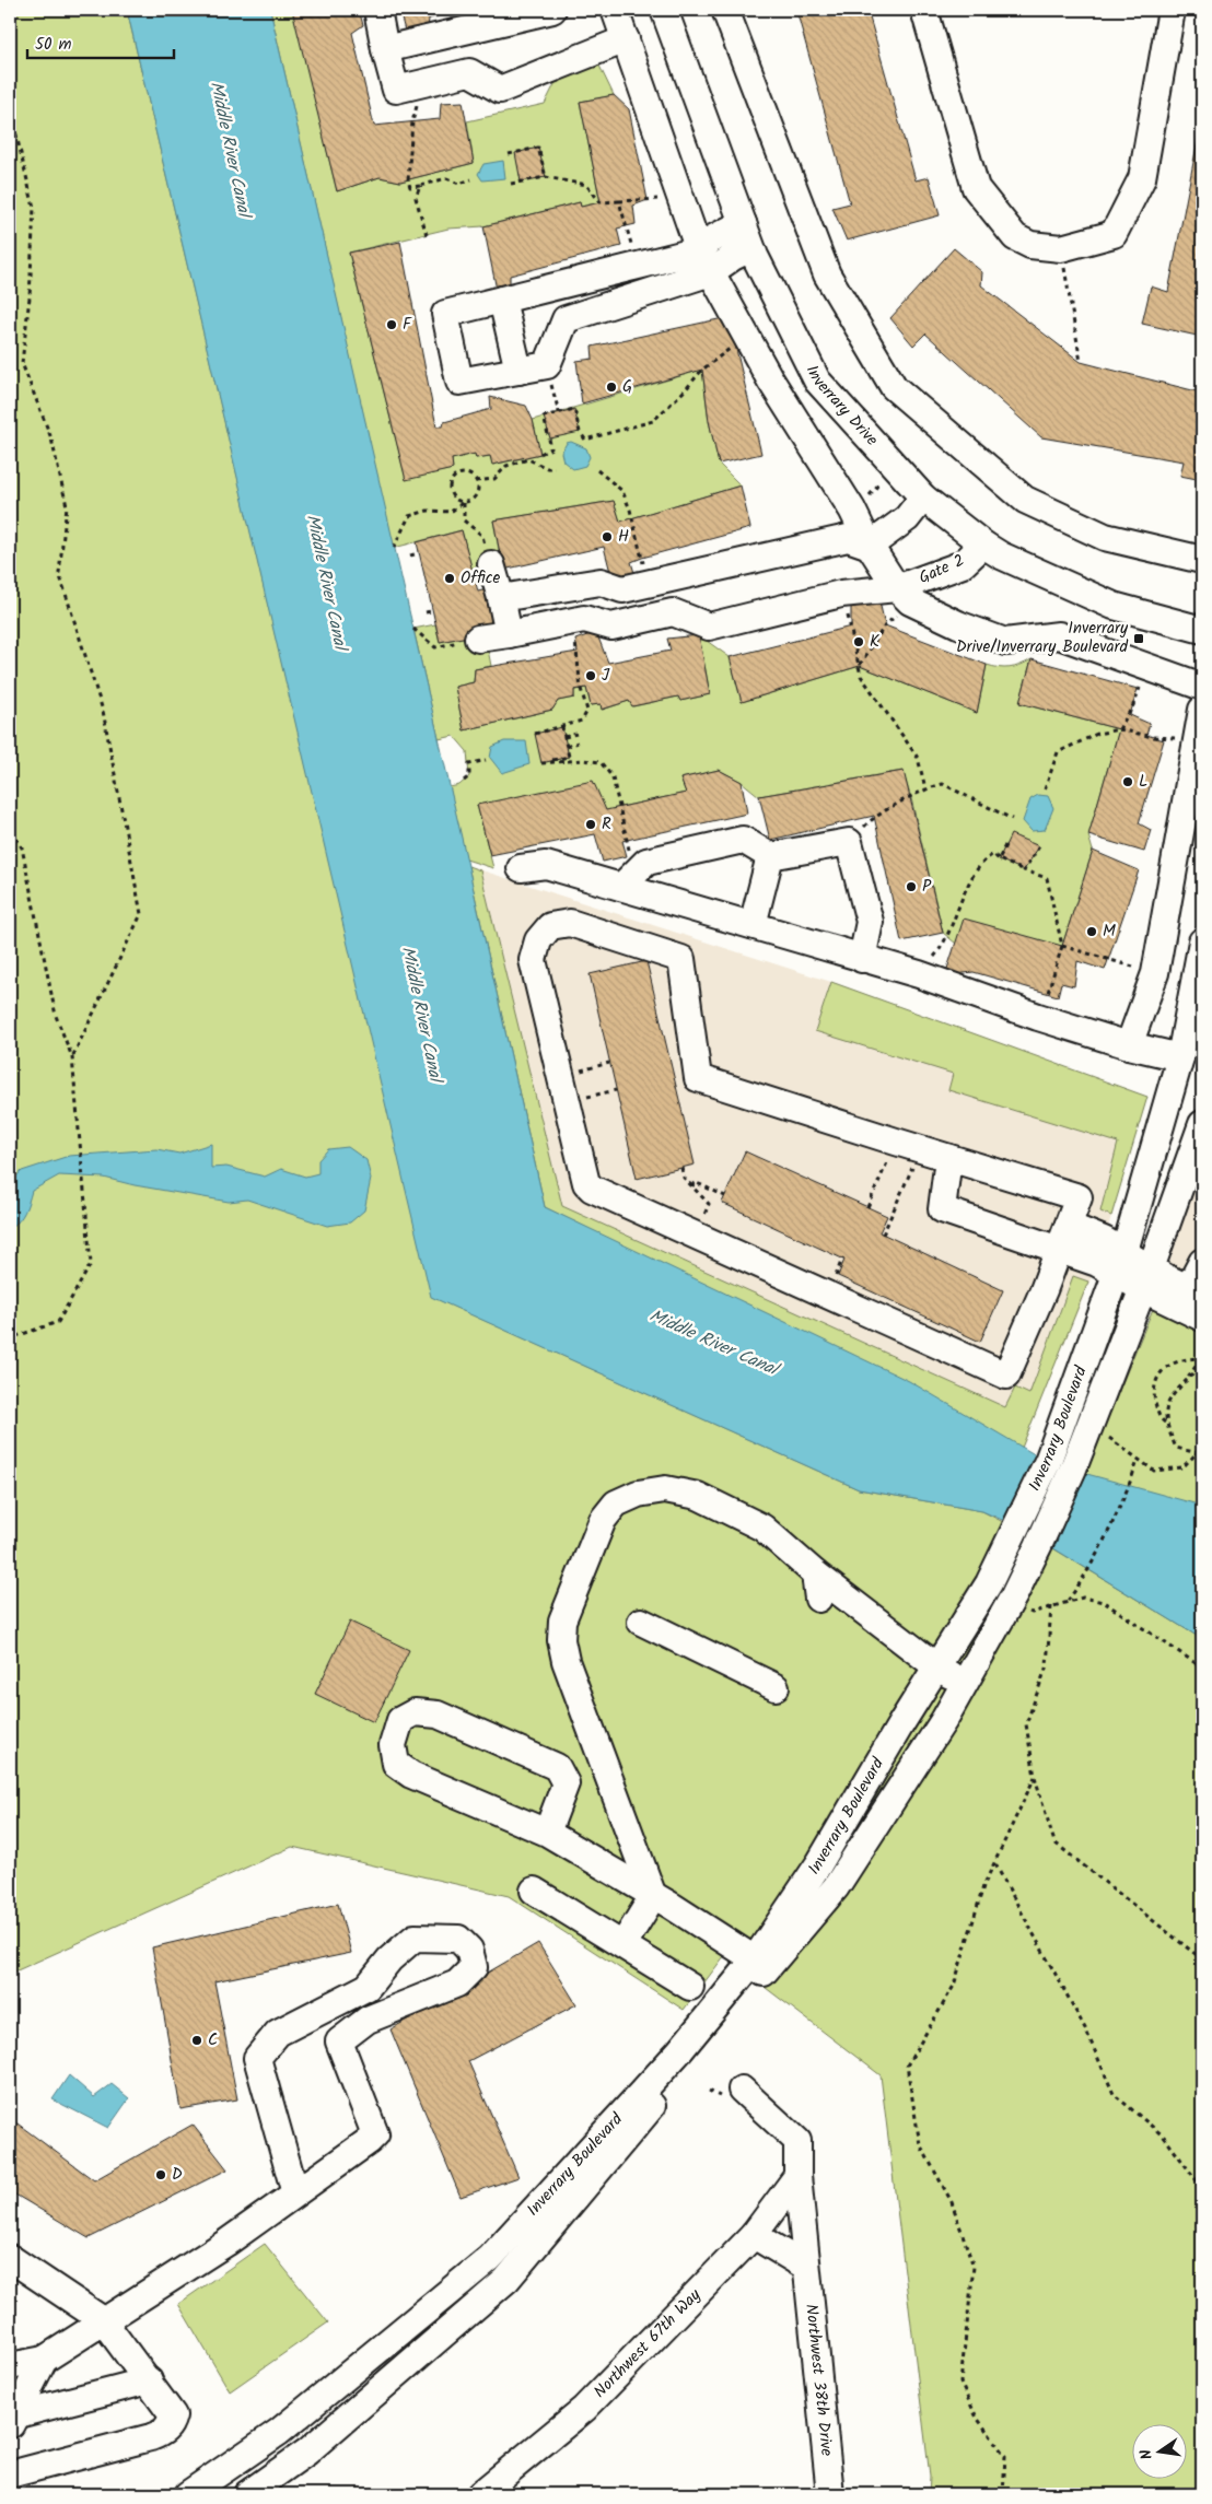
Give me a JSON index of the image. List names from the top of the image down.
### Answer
{
  "streets": {
    "street": [
      "Inverrary Drive",
      "Gate 2",
      "Inverrary Boulevard",
      "Northwest 67th Way",
      "Northwest 38th Drive"
    ]
  },
  "crossings": [
    ["Inverrary Drive", "Gate 2"],
    ["Northwest 67th Way", "Northwest 38th Drive"]
  ],
  "water": ["Middle River Canal"],
  "places": {
    "other": [
      "F",
      "G",
      "H",
      "Office",
      "K",
      "J",
      "L",
      "R",
      "P",
      "M",
      "C",
      "D"
    ],
    "transit": ["Inverrary Drive/Inverrary Boulevard"]
  },
  "scale_bar": "50 m",
  "north": "left"
}
